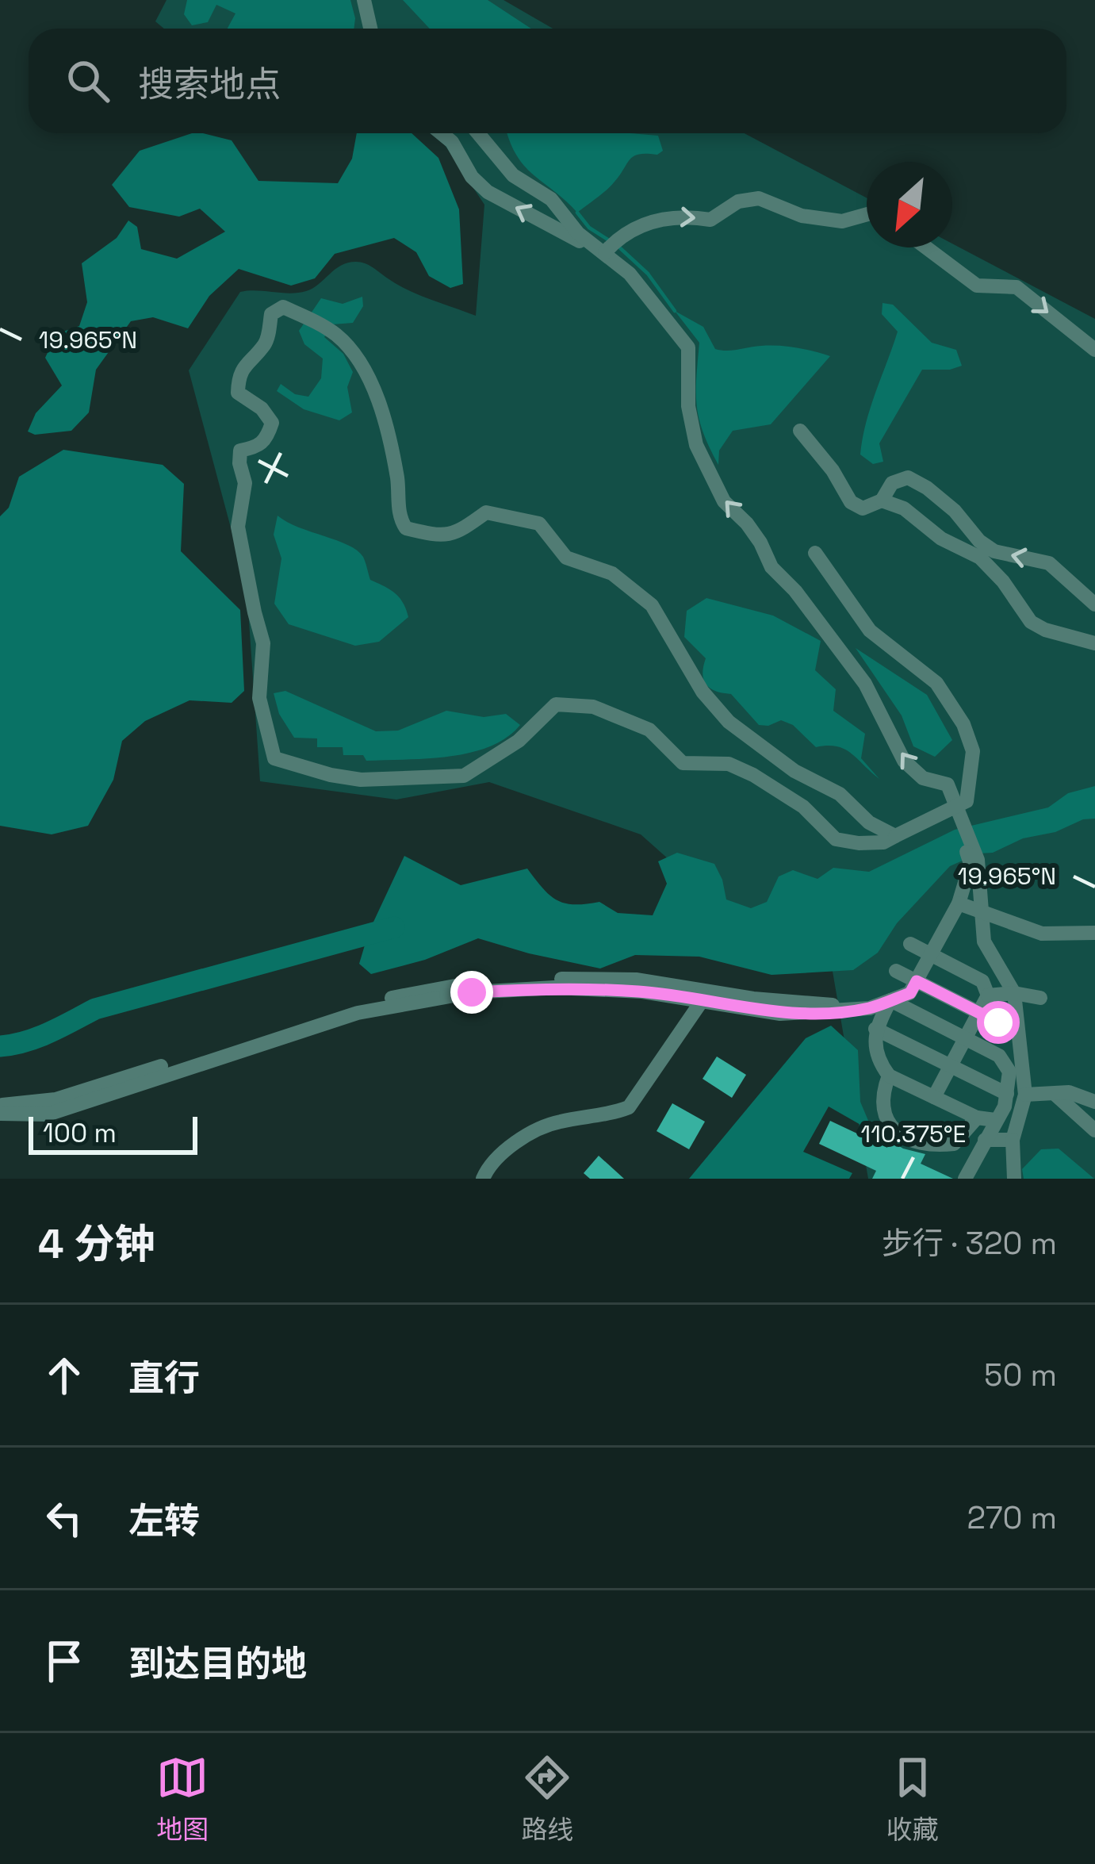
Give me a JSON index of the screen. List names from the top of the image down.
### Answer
{
  "scale_bar": "100 m",
  "north": "bottom left",
  "page": {
    "search": "搜索地点",
    "scale": "100 m",
    "heading": ["4 分钟", "步行 · 320 m"],
    "list": [
      ["直行", "50 m"],
      ["左转", "270 m"],
      "到达目的地"
    ],
    "nav": ["地图", "路线", "收藏"]
  },
  "coordinates": ["19.965°N", "110.375°E"]
}
